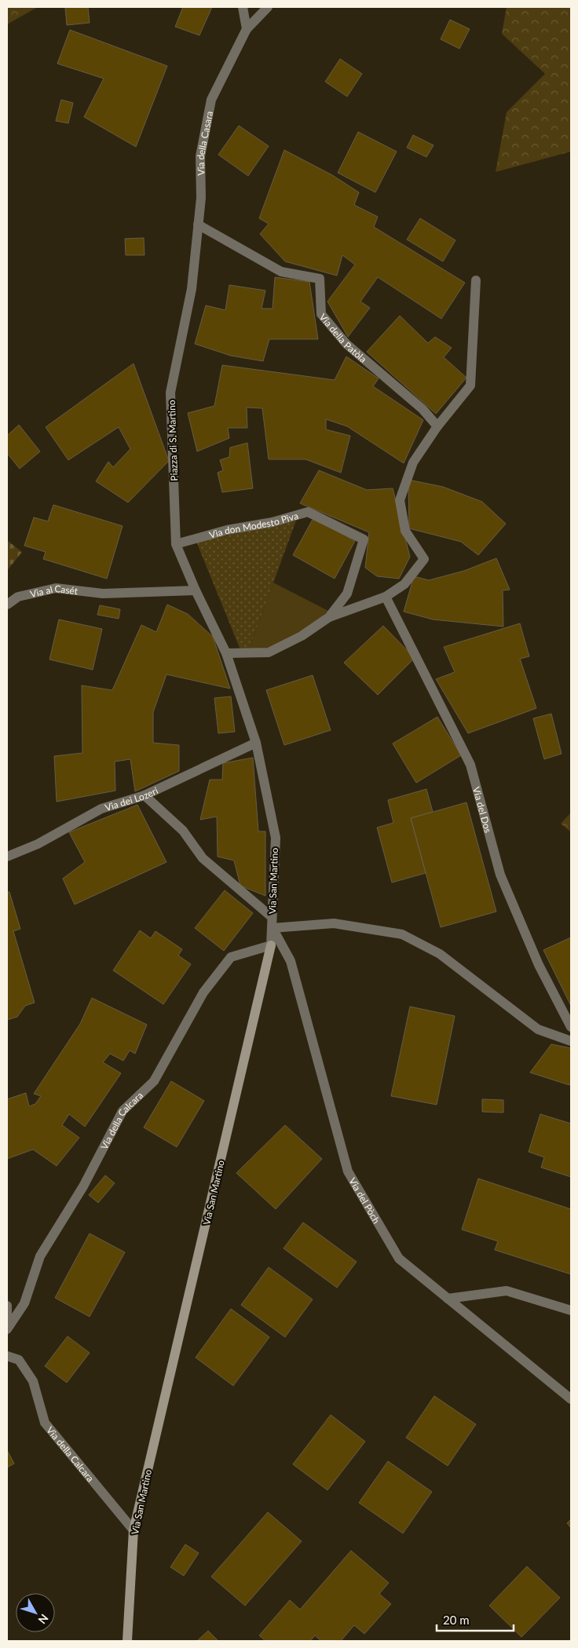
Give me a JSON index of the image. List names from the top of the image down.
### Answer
{
  "streets": {
    "street": [
      "Via della Casara",
      "Via della Patòla",
      "Piazza di S. Martino",
      "Via don Modesto Piva",
      "Via al Casét",
      "Via dei Lozeri",
      "Via del Dos",
      "Via San Martino",
      "Via della Calcara",
      "Via del Pòch"
    ]
  },
  "crossings": [
    ["Via della Casara", "Via della Patòla"],
    ["Via della Casara", "Piazza di S. Martino"],
    ["Piazza di S. Martino", "Via don Modesto Piva"],
    ["Piazza di S. Martino", "Via al Casét"],
    ["Piazza di S. Martino", "Via dei Lozeri"],
    ["Piazza di S. Martino", "Via San Martino"],
    ["Via dei Lozeri", "Via San Martino"],
    ["Via San Martino", "Via della Calcara"],
    ["Via San Martino", "Via del Pòch"]
  ],
  "scale_bar": "20 m",
  "north": "bottom right"
}
